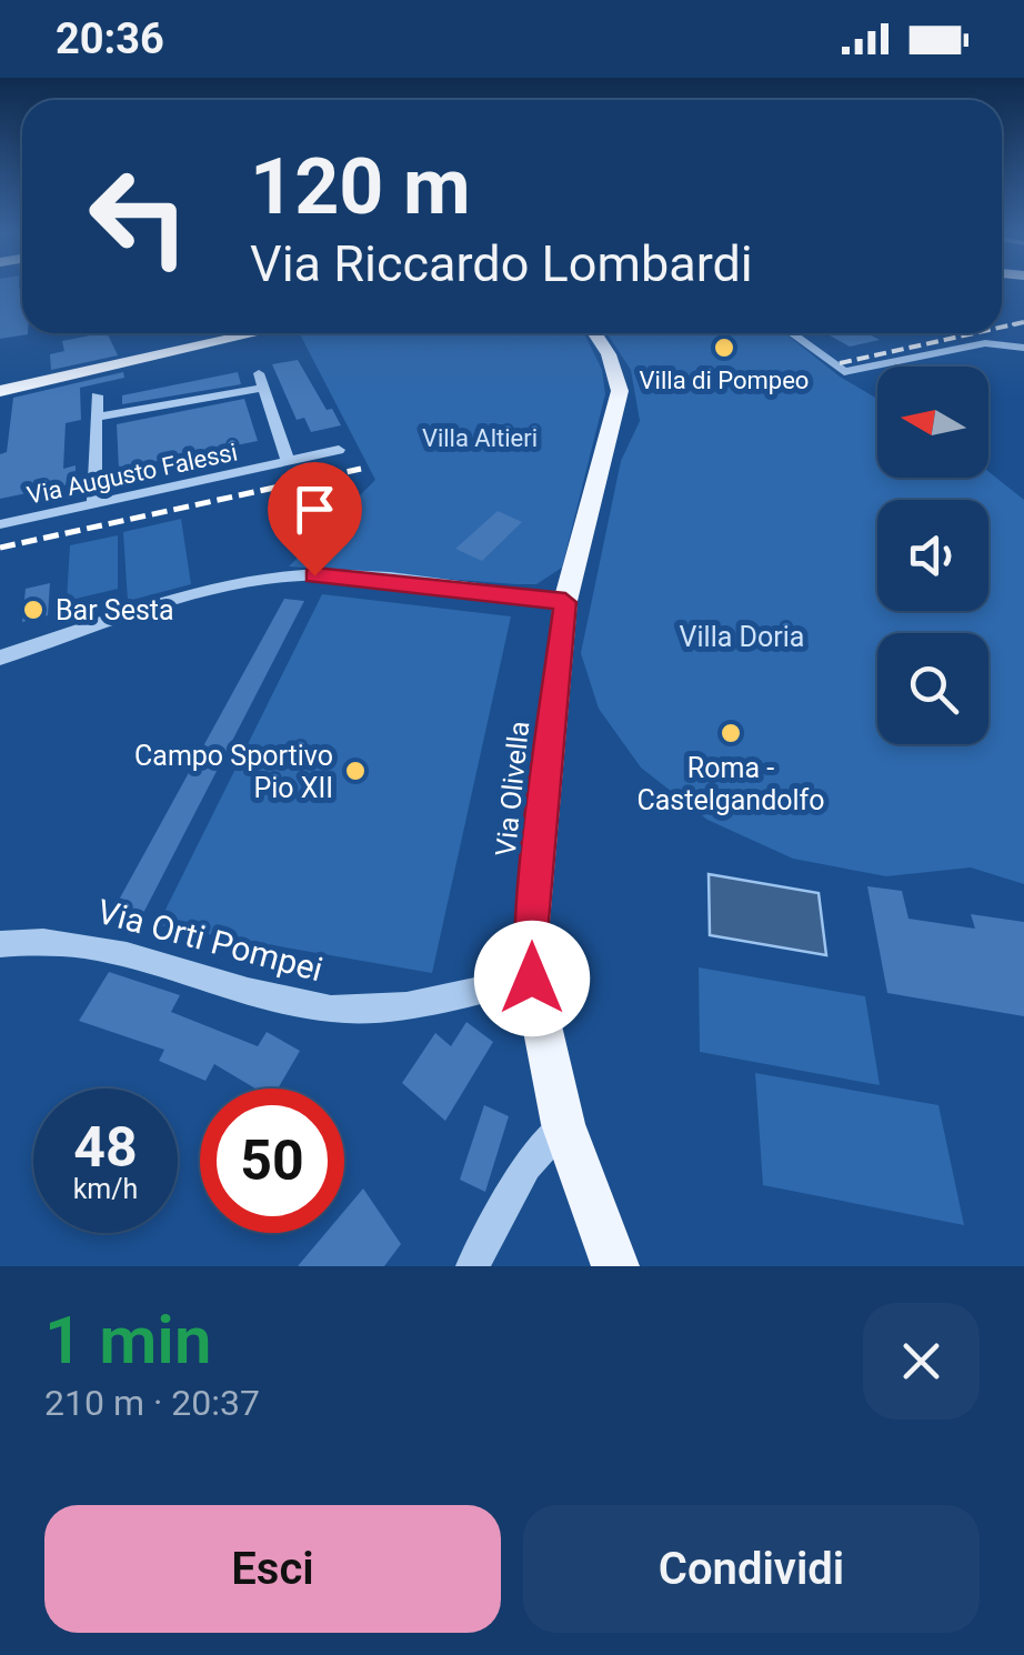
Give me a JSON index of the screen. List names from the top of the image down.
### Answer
{
  "streets": {
    "main road": ["Via Olivella"],
    "street": ["Via Augusto Falessi", "Via Orti Pompei"]
  },
  "crossings": [
    ["Via Olivella", "Via Orti Pompei"]
  ],
  "parks": ["Villa Altieri", "Villa Doria"],
  "places": [
    "Villa di Pompeo",
    "Bar Sesta",
    "Roma - Castelgandolfo",
    "Campo Sportivo Pio XII"
  ],
  "north": "left",
  "page": {
    "status": "20:36",
    "turn": ["120 m", "Via Riccardo Lombardi"],
    "speed": "48 km/h",
    "limit": "50",
    "heading": ["1 min", "210 m · 20:37"],
    "buttons": ["Esci", "Condividi"]
  }
}
